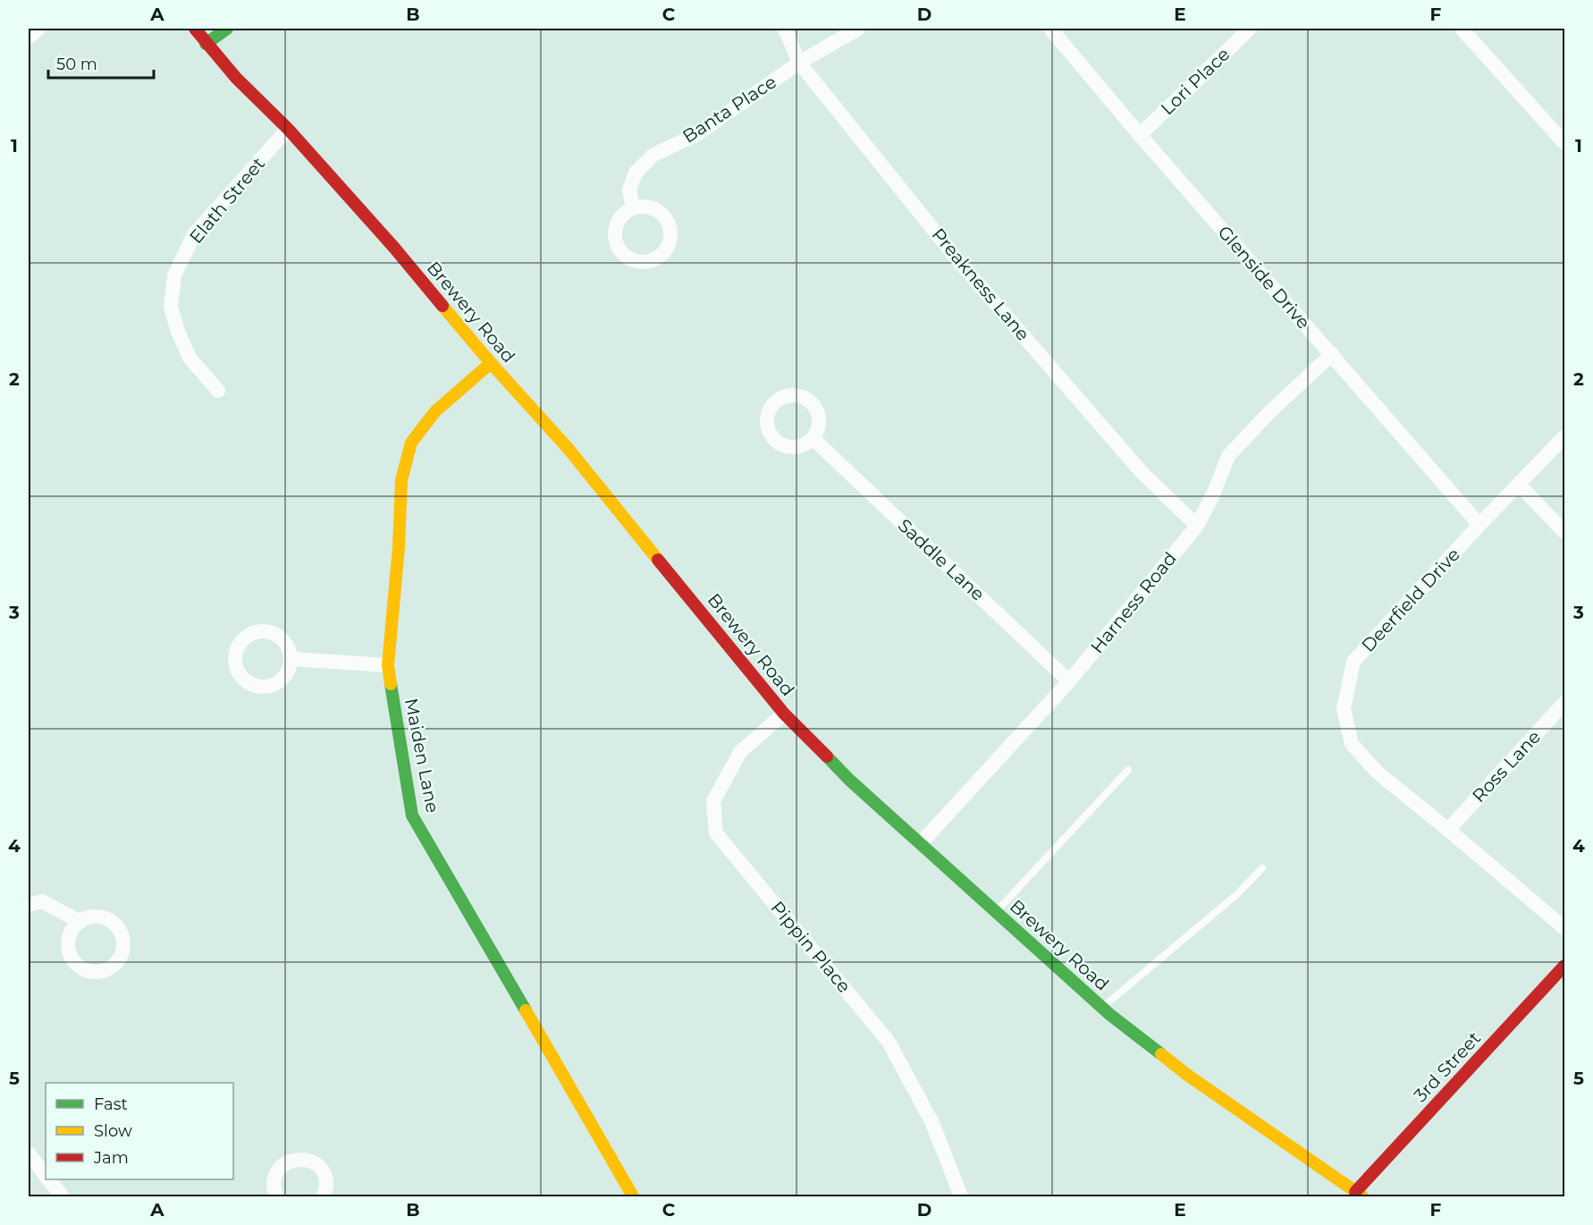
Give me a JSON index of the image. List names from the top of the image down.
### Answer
{
  "streets": {
    "street": [
      "Lori Place",
      "Banta Place",
      "Elath Street",
      "Glenside Drive",
      "Preakness Lane",
      "Brewery Road",
      "Saddle Lane",
      "Deerfield Drive",
      "Harness Road",
      "Maiden Lane",
      "Ross Lane",
      "Pippin Place",
      "3rd Street"
    ]
  },
  "crossings": [
    ["Lori Place", "Glenside Drive"],
    ["Banta Place", "Preakness Lane"],
    ["Elath Street", "Brewery Road"],
    ["Glenside Drive", "Deerfield Drive"],
    ["Glenside Drive", "Harness Road"],
    ["Preakness Lane", "Harness Road"],
    ["Brewery Road", "Harness Road"],
    ["Brewery Road", "Maiden Lane"],
    ["Brewery Road", "Pippin Place"],
    ["Brewery Road", "3rd Street"],
    ["Saddle Lane", "Harness Road"],
    ["Deerfield Drive", "Ross Lane"]
  ],
  "legend": ["Fast", "Slow", "Jam"],
  "scale_bar": "50 m",
  "grid": {
    "columns": [
      "A",
      "B",
      "C",
      "D",
      "E",
      "F"
    ],
    "rows": [
      "1",
      "2",
      "3",
      "4",
      "5"
    ]
  }
}
